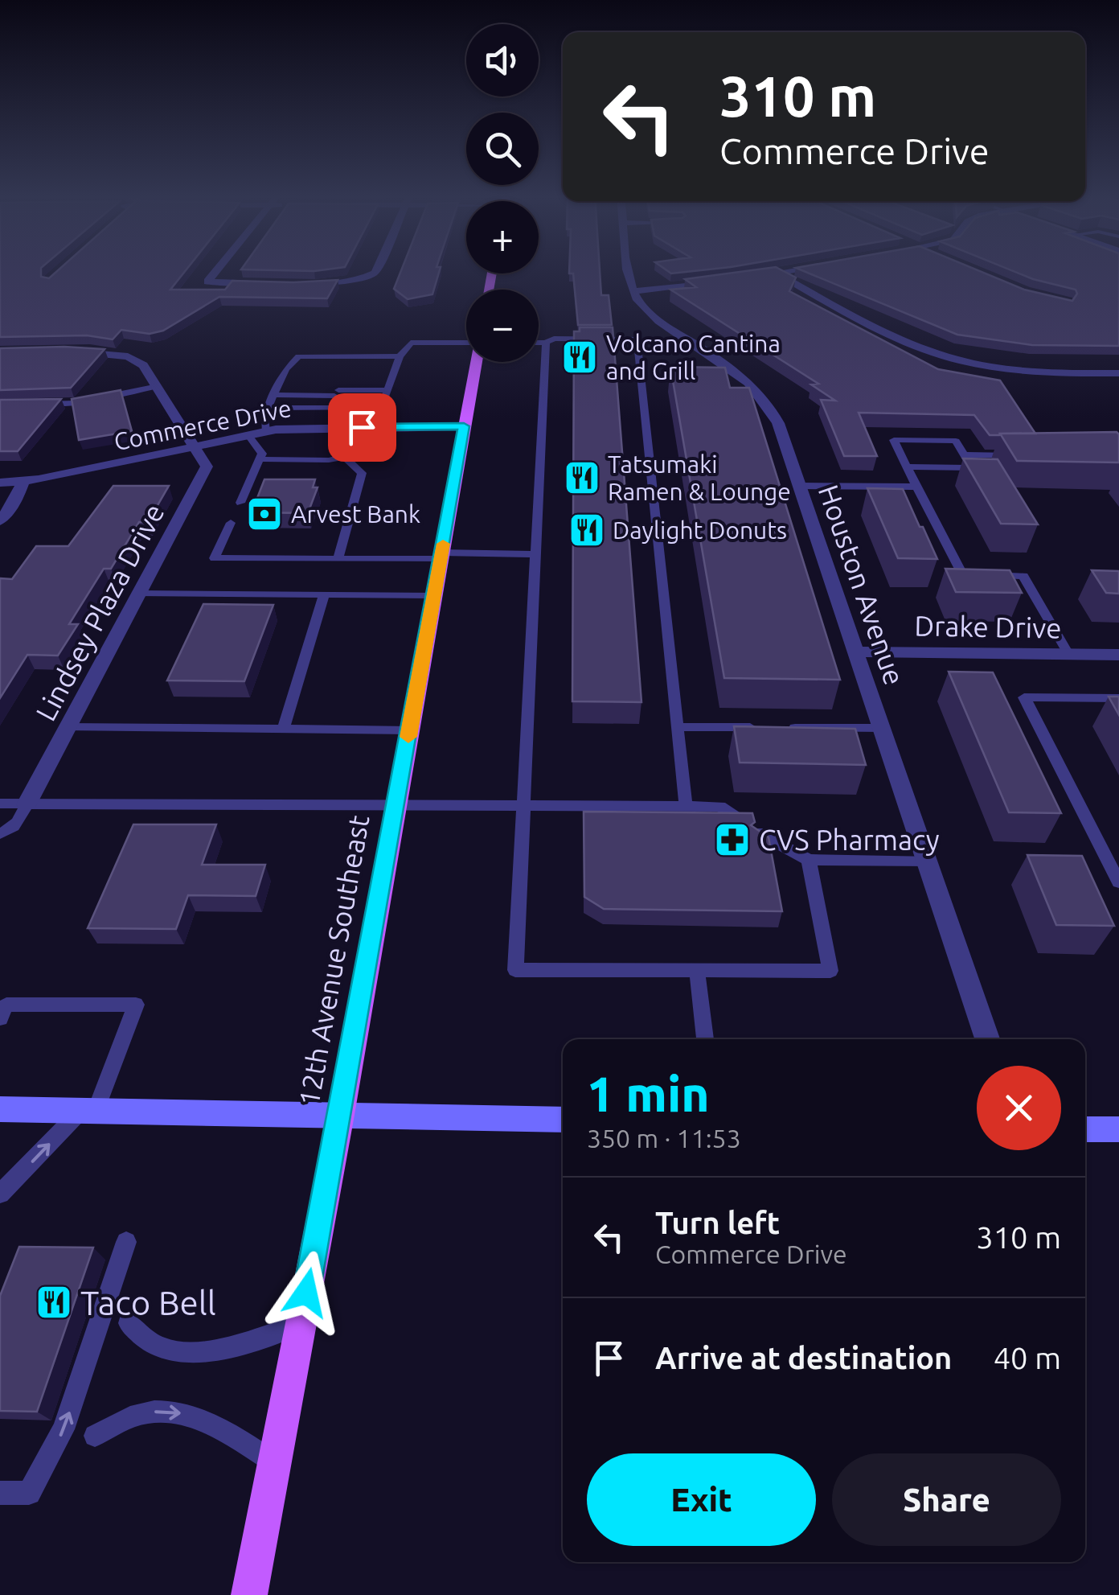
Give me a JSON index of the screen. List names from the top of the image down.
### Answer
{
  "streets": {
    "main road": ["12th Avenue Southeast"],
    "street": [
      "Commerce Drive",
      "Houston Avenue",
      "Lindsey Plaza Drive",
      "Drake Drive"
    ]
  },
  "crossings": [
    ["Commerce Drive", "Lindsey Plaza Drive"],
    ["Commerce Drive", "12th Avenue Southeast"],
    ["Houston Avenue", "Drake Drive"]
  ],
  "places": {
    "restaurant": [
      "Volcano Cantina and Grill",
      "Tatsumaki Ramen & Lounge",
      "Daylight Donuts",
      "Taco Bell"
    ],
    "bank": ["Arvest Bank"],
    "pharmacy": ["CVS Pharmacy"]
  },
  "page": {
    "map_buttons": ["+", "−"],
    "turn": ["310 m", "Commerce Drive"],
    "heading": ["1 min", "350 m · 11:53"],
    "list": [
      {
        "name": "Turn left",
        "note": "Commerce Drive",
        "value": "310 m"
      },
      {
        "name": "Arrive at destination",
        "value": "40 m"
      }
    ],
    "buttons": ["Exit", "Share"]
  }
}
